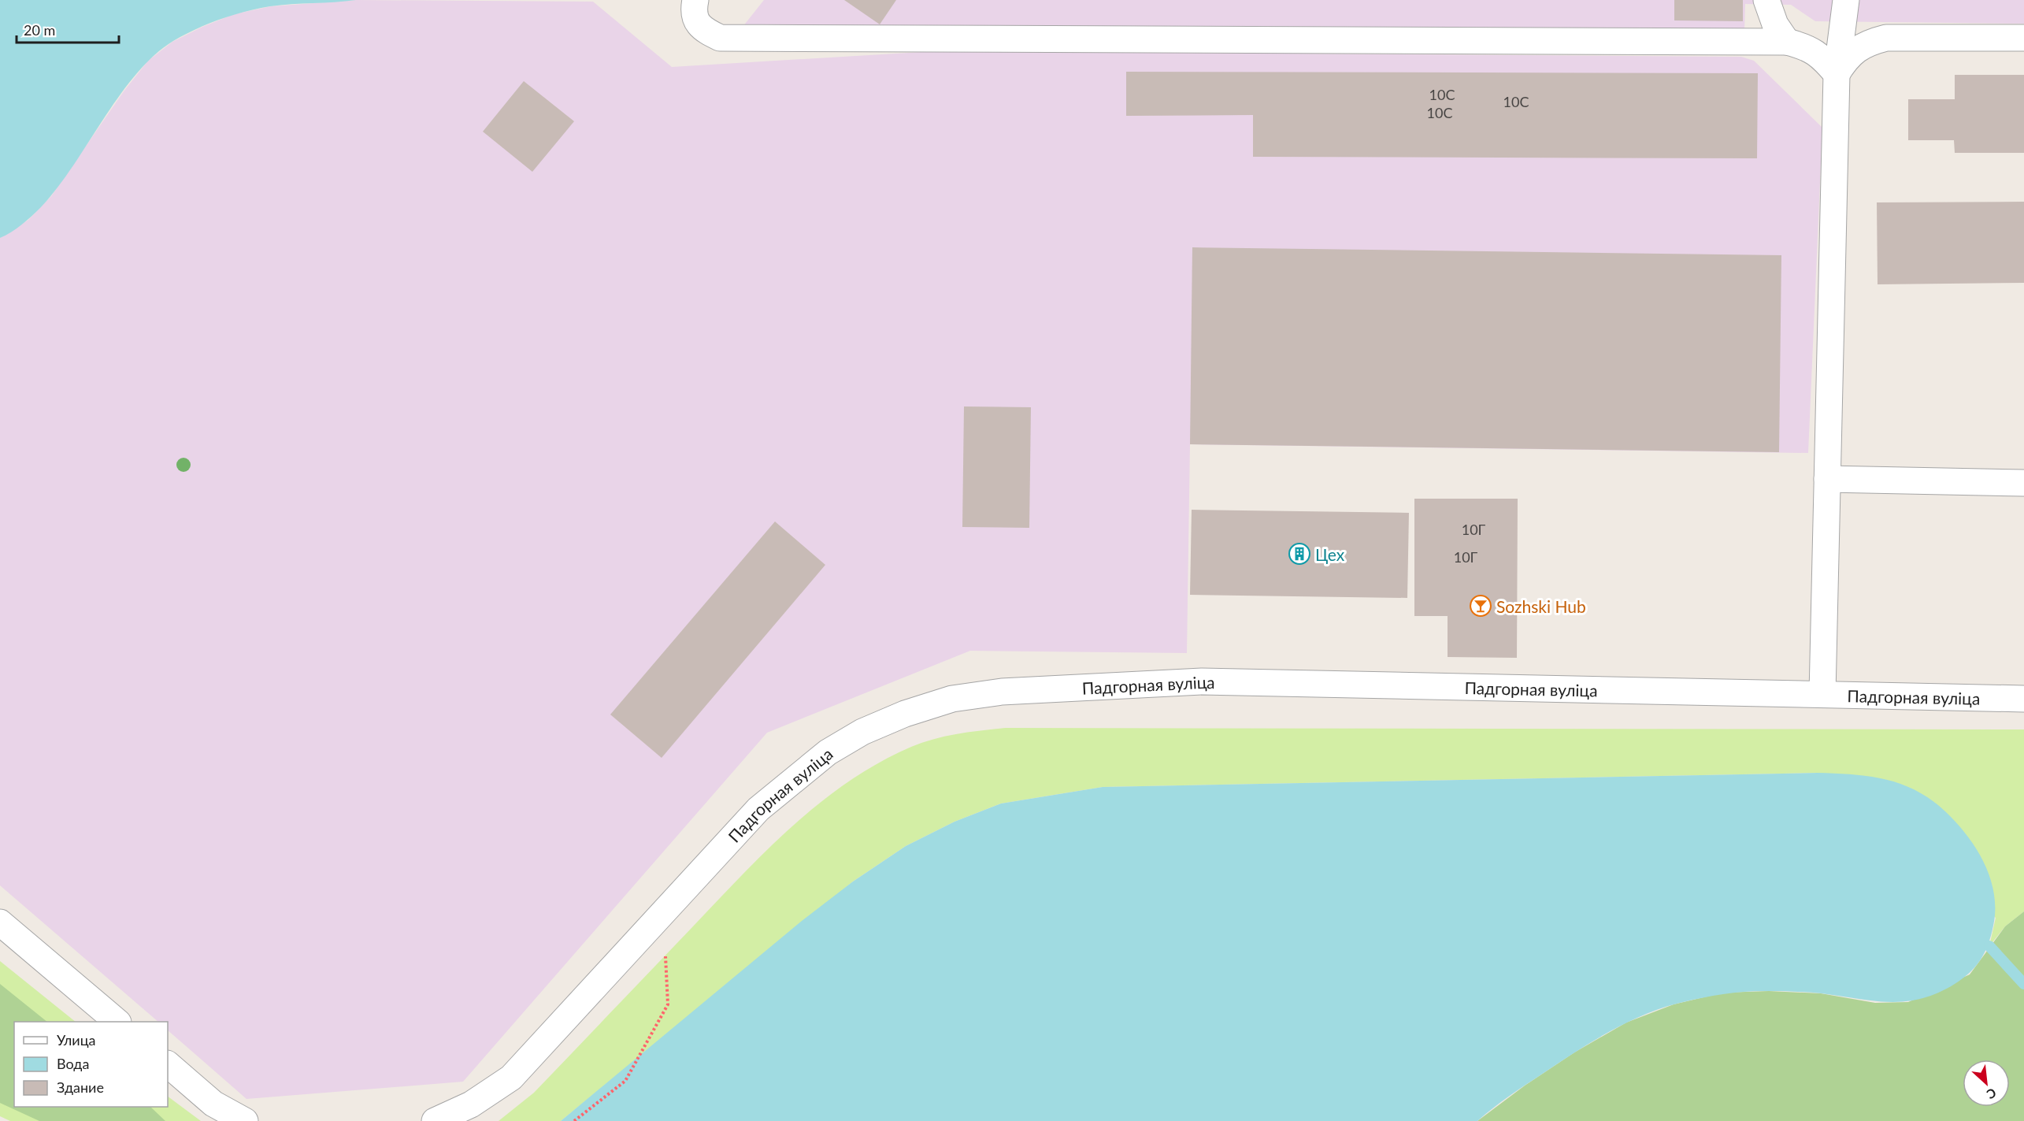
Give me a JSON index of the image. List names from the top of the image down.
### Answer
{
  "streets": {
    "street": ["Падгорная вуліца"]
  },
  "places": {
    "building": ["Цех"],
    "bar": ["Sozhski Hub"]
  },
  "house_numbers": [
    "10С",
    "10С",
    "10С",
    "10Г",
    "10Г"
  ],
  "legend": ["Улица", "Вода", "Здание"],
  "scale_bar": "20 m",
  "north": "bottom right"
}
